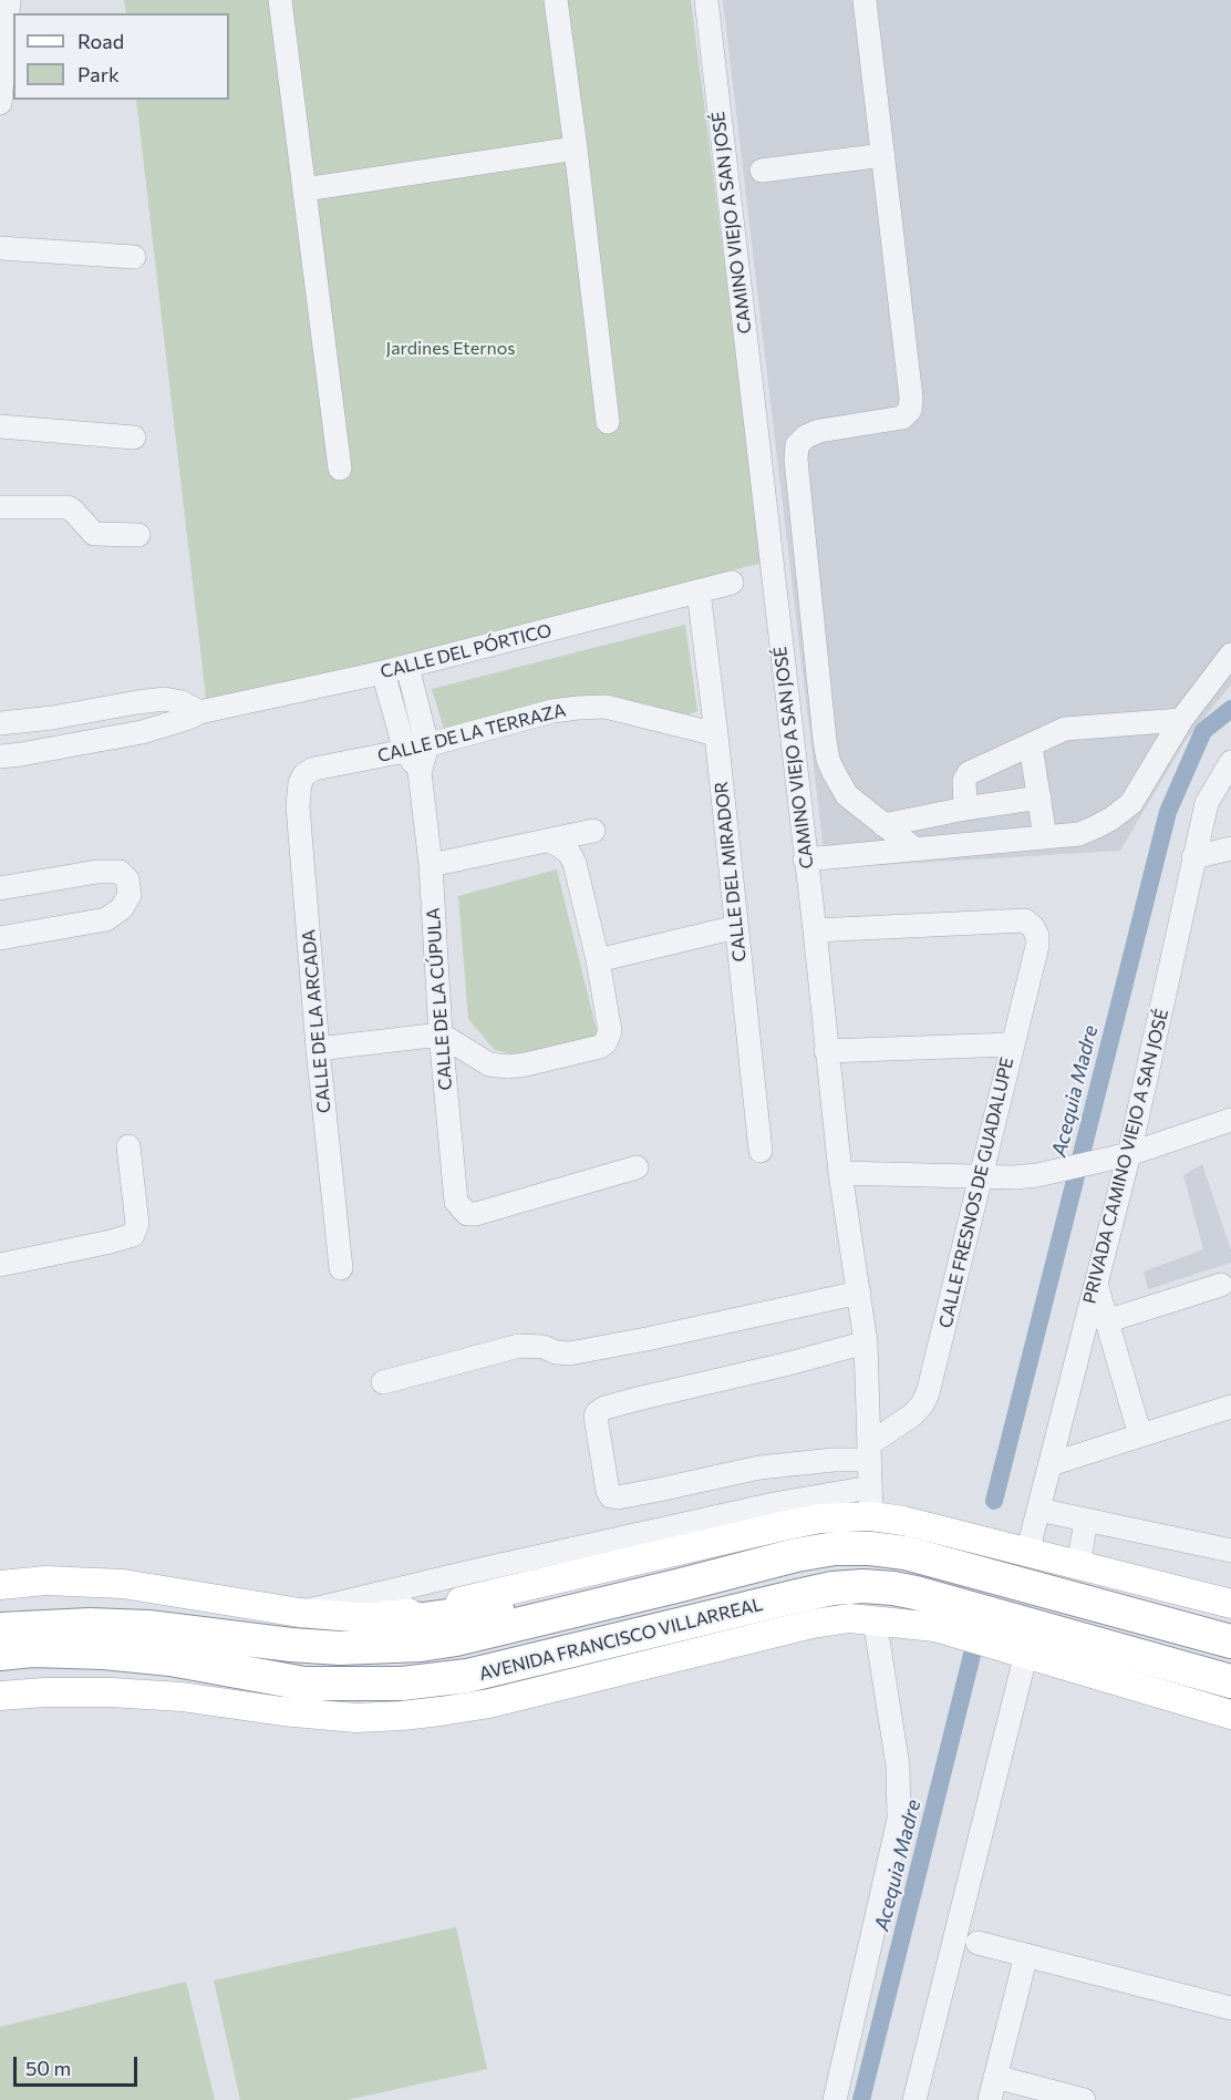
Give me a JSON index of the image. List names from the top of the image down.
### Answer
{
  "streets": {
    "highway": ["AVENIDA FRANCISCO VILLARREAL"],
    "street": [
      "CAMINO VIEJO A SAN JOSÉ",
      "CALLE DEL PÓRTICO",
      "CALLE DE LA TERRAZA",
      "CALLE DEL MIRADOR",
      "CALLE DE LA CÚPULA",
      "CALLE DE LA ARCADA",
      "PRIVADA CAMINO VIEJO A SAN JOSÉ",
      "CALLE FRESNOS DE GUADALUPE"
    ]
  },
  "crossings": [
    ["CAMINO VIEJO A SAN JOSÉ", "CALLE FRESNOS DE GUADALUPE"],
    ["CALLE DEL PÓRTICO", "CALLE DEL MIRADOR"],
    ["CALLE DEL PÓRTICO", "CALLE DE LA CÚPULA"],
    ["CALLE DE LA TERRAZA", "CALLE DEL MIRADOR"],
    ["CALLE DE LA TERRAZA", "CALLE DE LA CÚPULA"],
    ["CALLE DE LA TERRAZA", "CALLE DE LA ARCADA"]
  ],
  "water": ["Acequia Madre"],
  "parks": ["Jardines Eternos"],
  "legend": ["Road", "Park"],
  "scale_bar": "50 m"
}
